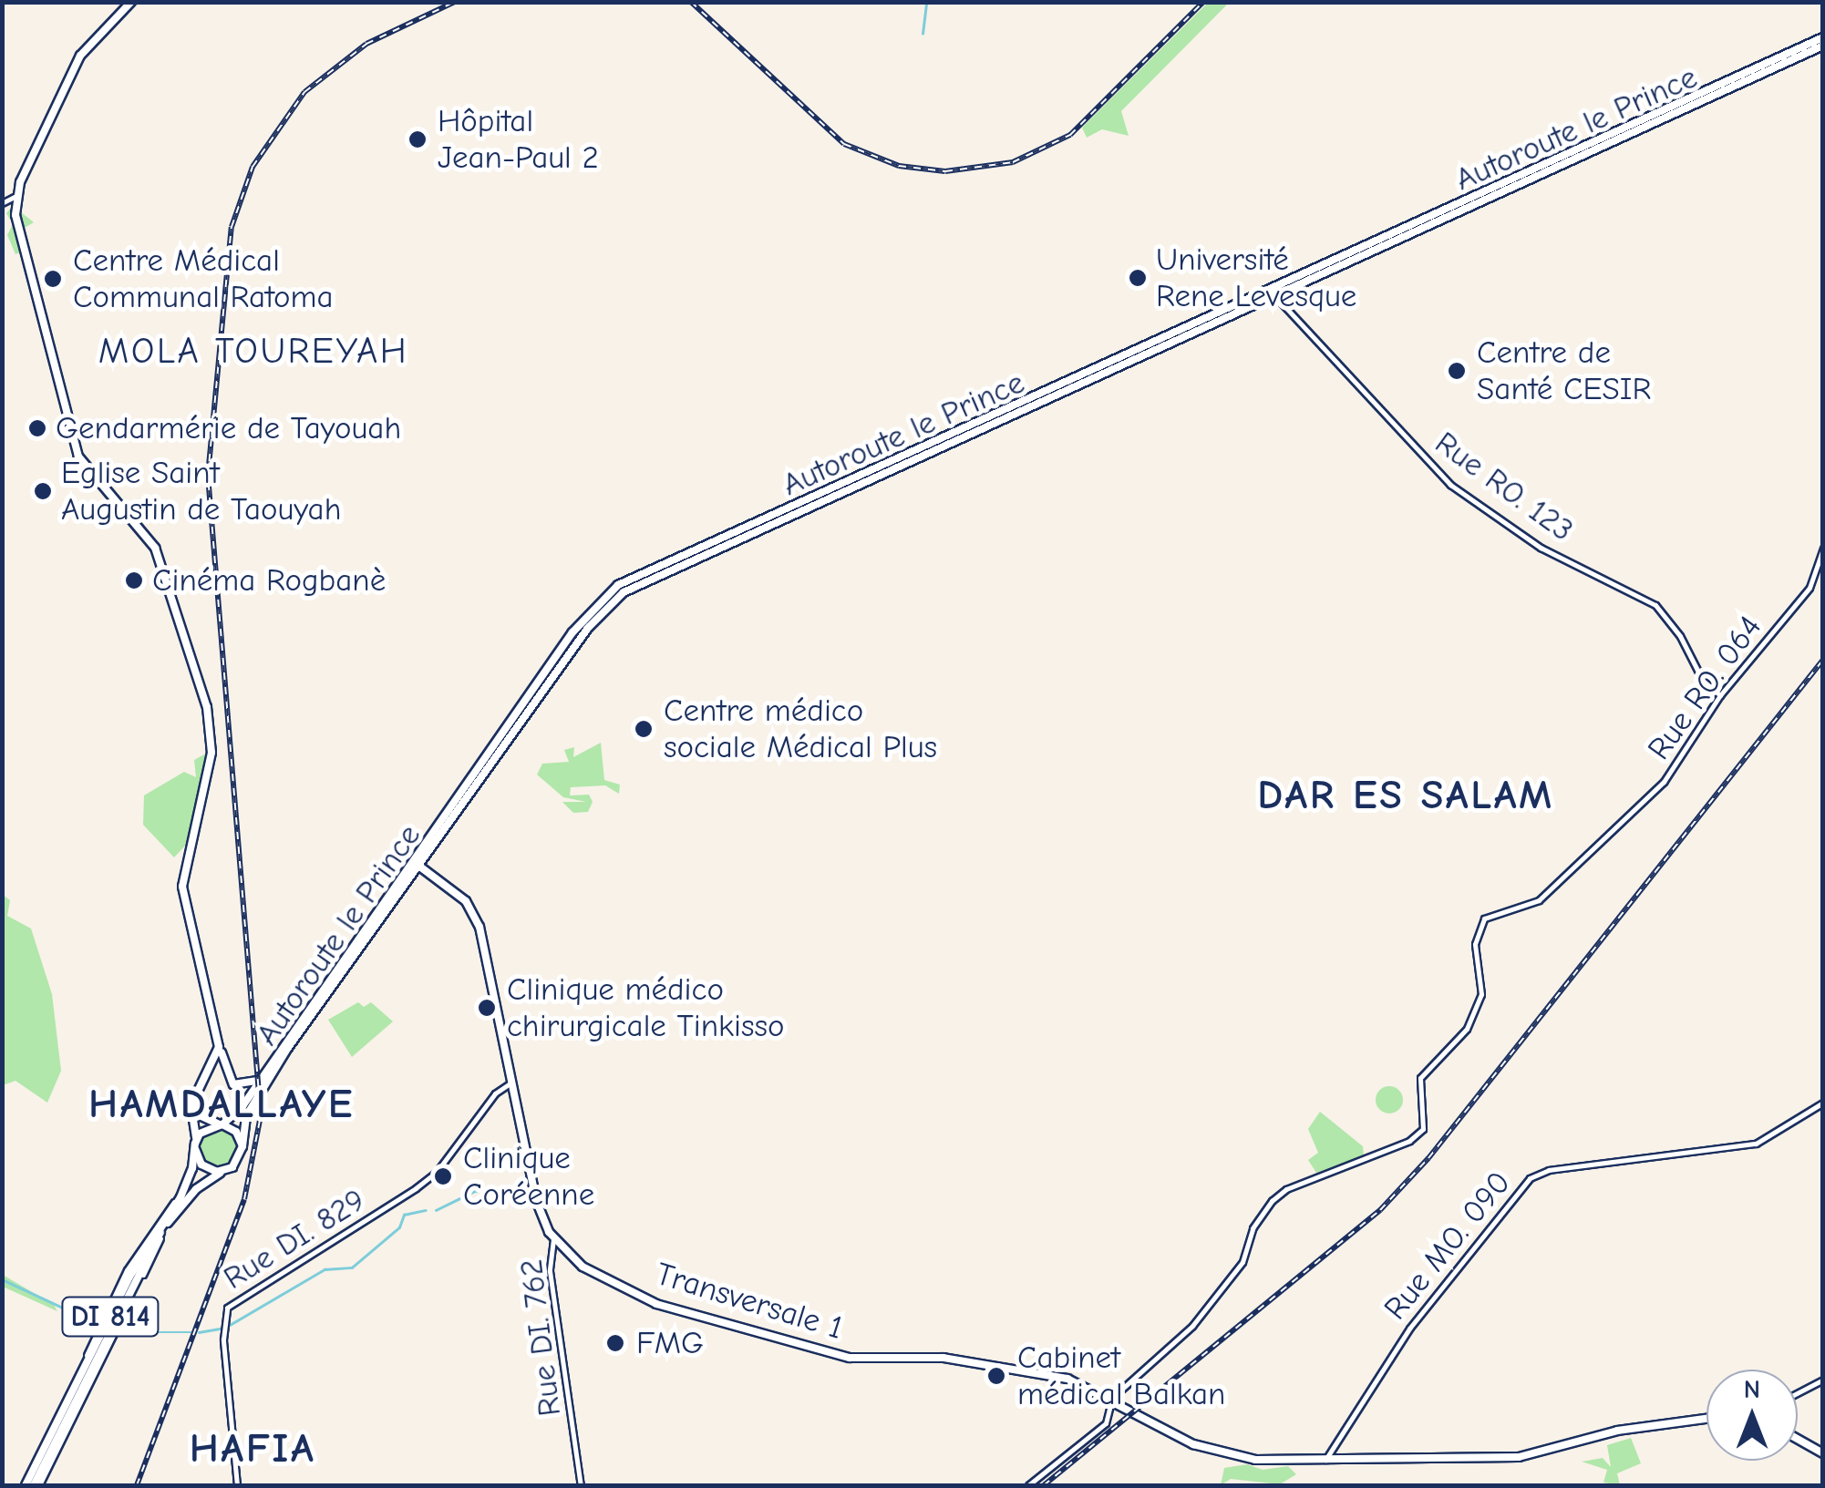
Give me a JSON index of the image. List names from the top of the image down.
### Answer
{
  "streets": {
    "main road": ["Autoroute le Prince", "Transversale 1", "DI 814"],
    "street": [
      "Rue RO. 123",
      "Rue RO. 064",
      "Rue DI. 829",
      "Rue MO. 090",
      "Rue DI. 762"
    ]
  },
  "crossings": [
    ["Autoroute le Prince", "Rue RO. 123"],
    ["Autoroute le Prince", "Transversale 1"],
    ["Autoroute le Prince", "DI 814"],
    ["Rue RO. 123", "Rue RO. 064"],
    ["Rue RO. 064", "Transversale 1"],
    ["Rue DI. 829", "Transversale 1"],
    ["Rue MO. 090", "Transversale 1"],
    ["Transversale 1", "Rue DI. 762"]
  ],
  "districts": [
    "MOLA TOUREYAH",
    "DAR ES SALAM",
    "HAMDALLAYE",
    "HAFIA"
  ],
  "places": [
    "Hôpital Jean-Paul 2",
    "Université Rene Levesque",
    "Centre Médical Communal Ratoma",
    "Centre de Santé CESIR",
    "Gendarmérie de Tayouah",
    "Eglise Saint Augustin de Taouyah",
    "Cinéma Rogbanè",
    "Centre médico sociale Médical Plus",
    "Clinique médico chirurgicale Tinkisso",
    "Clinique Coréenne",
    "FMG",
    "Cabinet médical Balkan"
  ],
  "north": "top"
}
